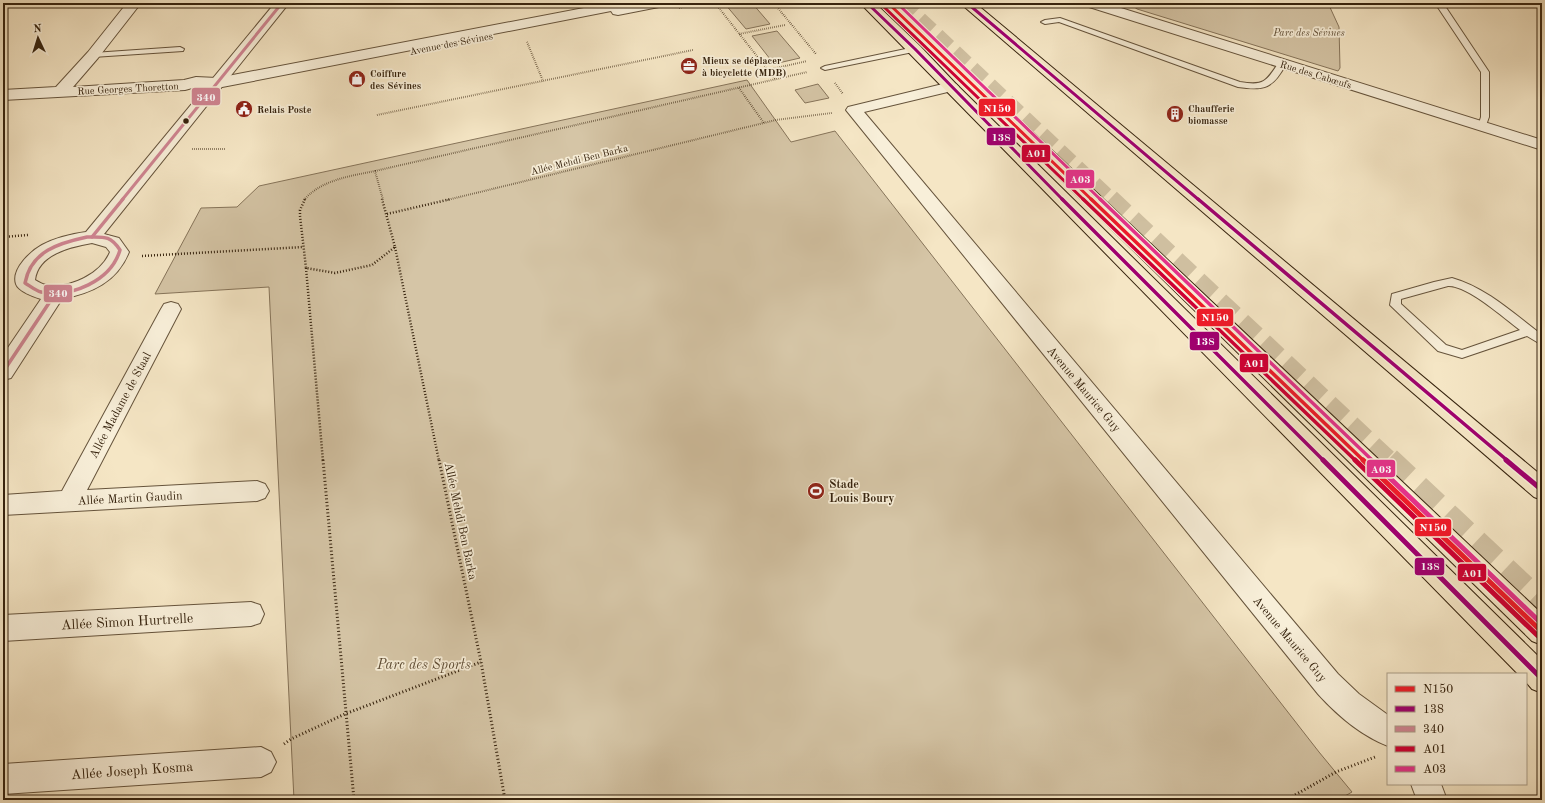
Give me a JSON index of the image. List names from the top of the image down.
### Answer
{
  "streets": {
    "street": [
      "Avenue des Sévines",
      "Rue des Cabœufs",
      "Rue Georges Thoretton",
      "Avenue Maurice Guy",
      "Allée Madame de Staal",
      "Allée Martin Gaudin",
      "Allée Simon Hurtrelle",
      "Allée Joseph Kosma"
    ],
    "path": ["Allée Mehdi Ben Barka"]
  },
  "crossings": [
    ["Avenue des Sévines", "Rue Georges Thoretton"],
    ["Allée Madame de Staal", "Allée Martin Gaudin"]
  ],
  "parks": ["Parc des Sévines", "Parc des Sports"],
  "places": {
    "office": ["Mieux se déplacer à bicyclette (MDB)"],
    "shop": ["Coiffure des Sévines"],
    "public building": ["Relais Poste"],
    "building": ["Chaufferie biomasse"],
    "sports": ["Stade Louis Boury"]
  },
  "lines": [
    "transit line N150",
    "transit line 138",
    "transit line 340",
    "transit line A03",
    "transit line A01"
  ],
  "legend": [
    "N150",
    "138",
    "340",
    "A01",
    "A03"
  ],
  "north": "top"
}
